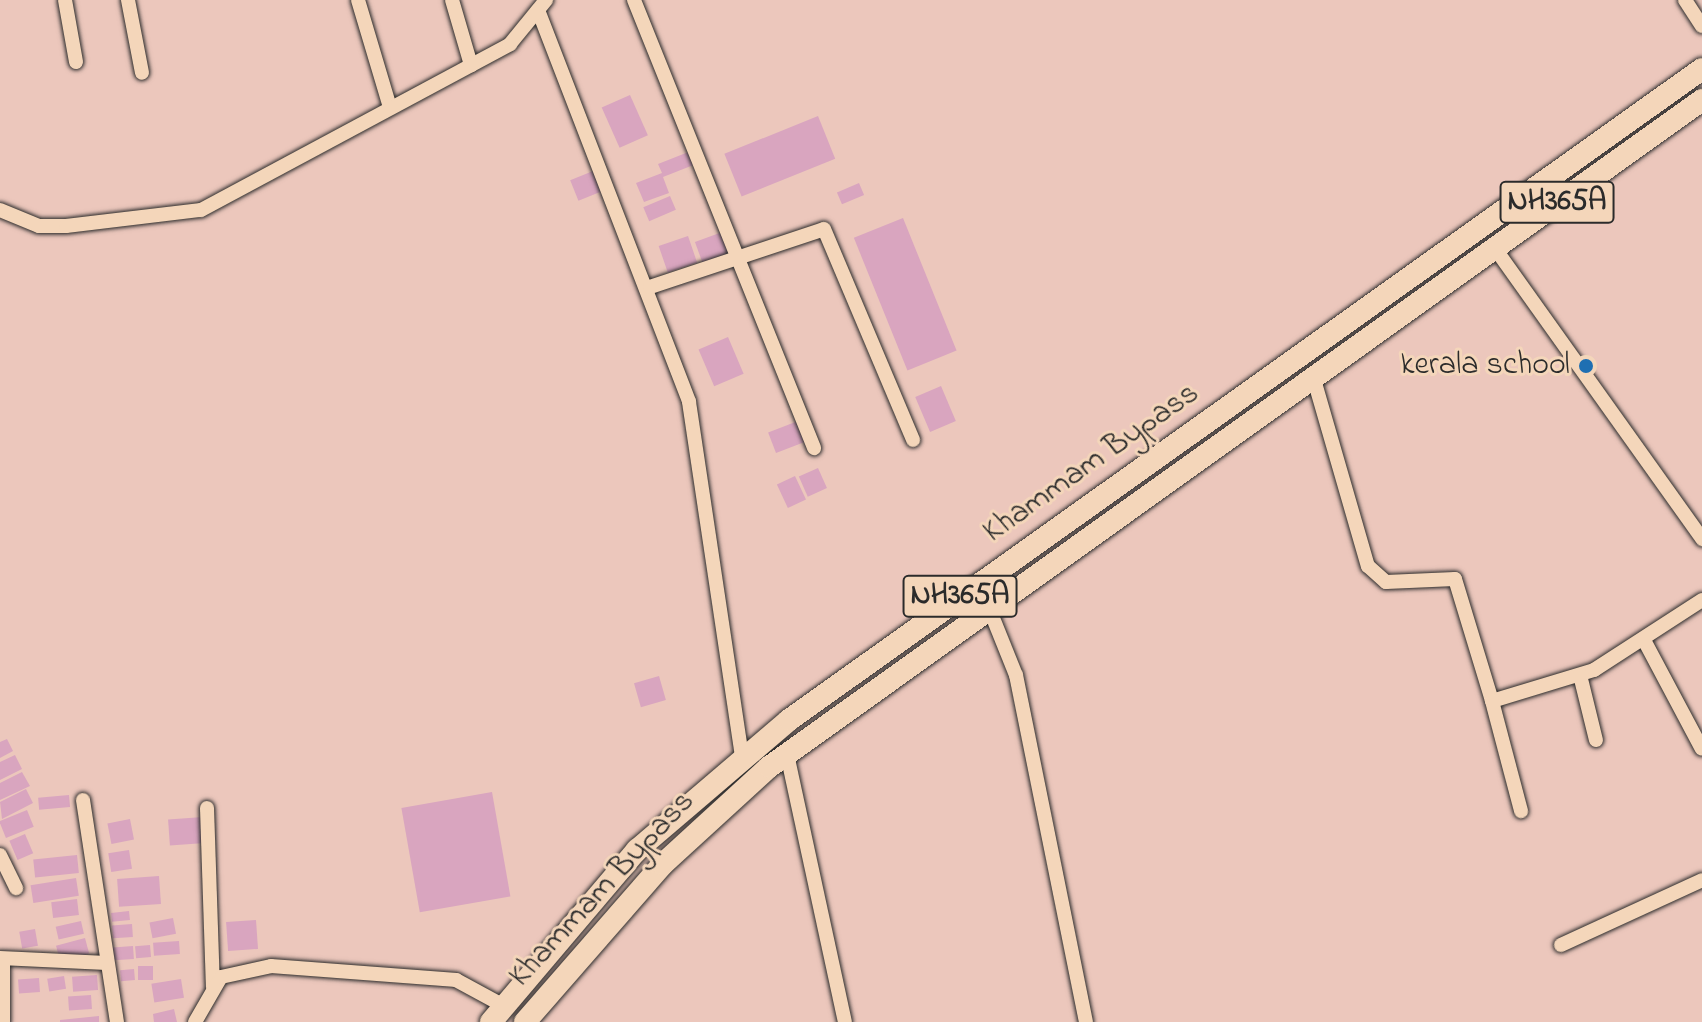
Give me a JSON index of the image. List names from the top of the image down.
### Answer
{
  "streets": {
    "highway": ["NH365A", "Khammam Bypass"]
  },
  "places": ["kerala school"]
}
